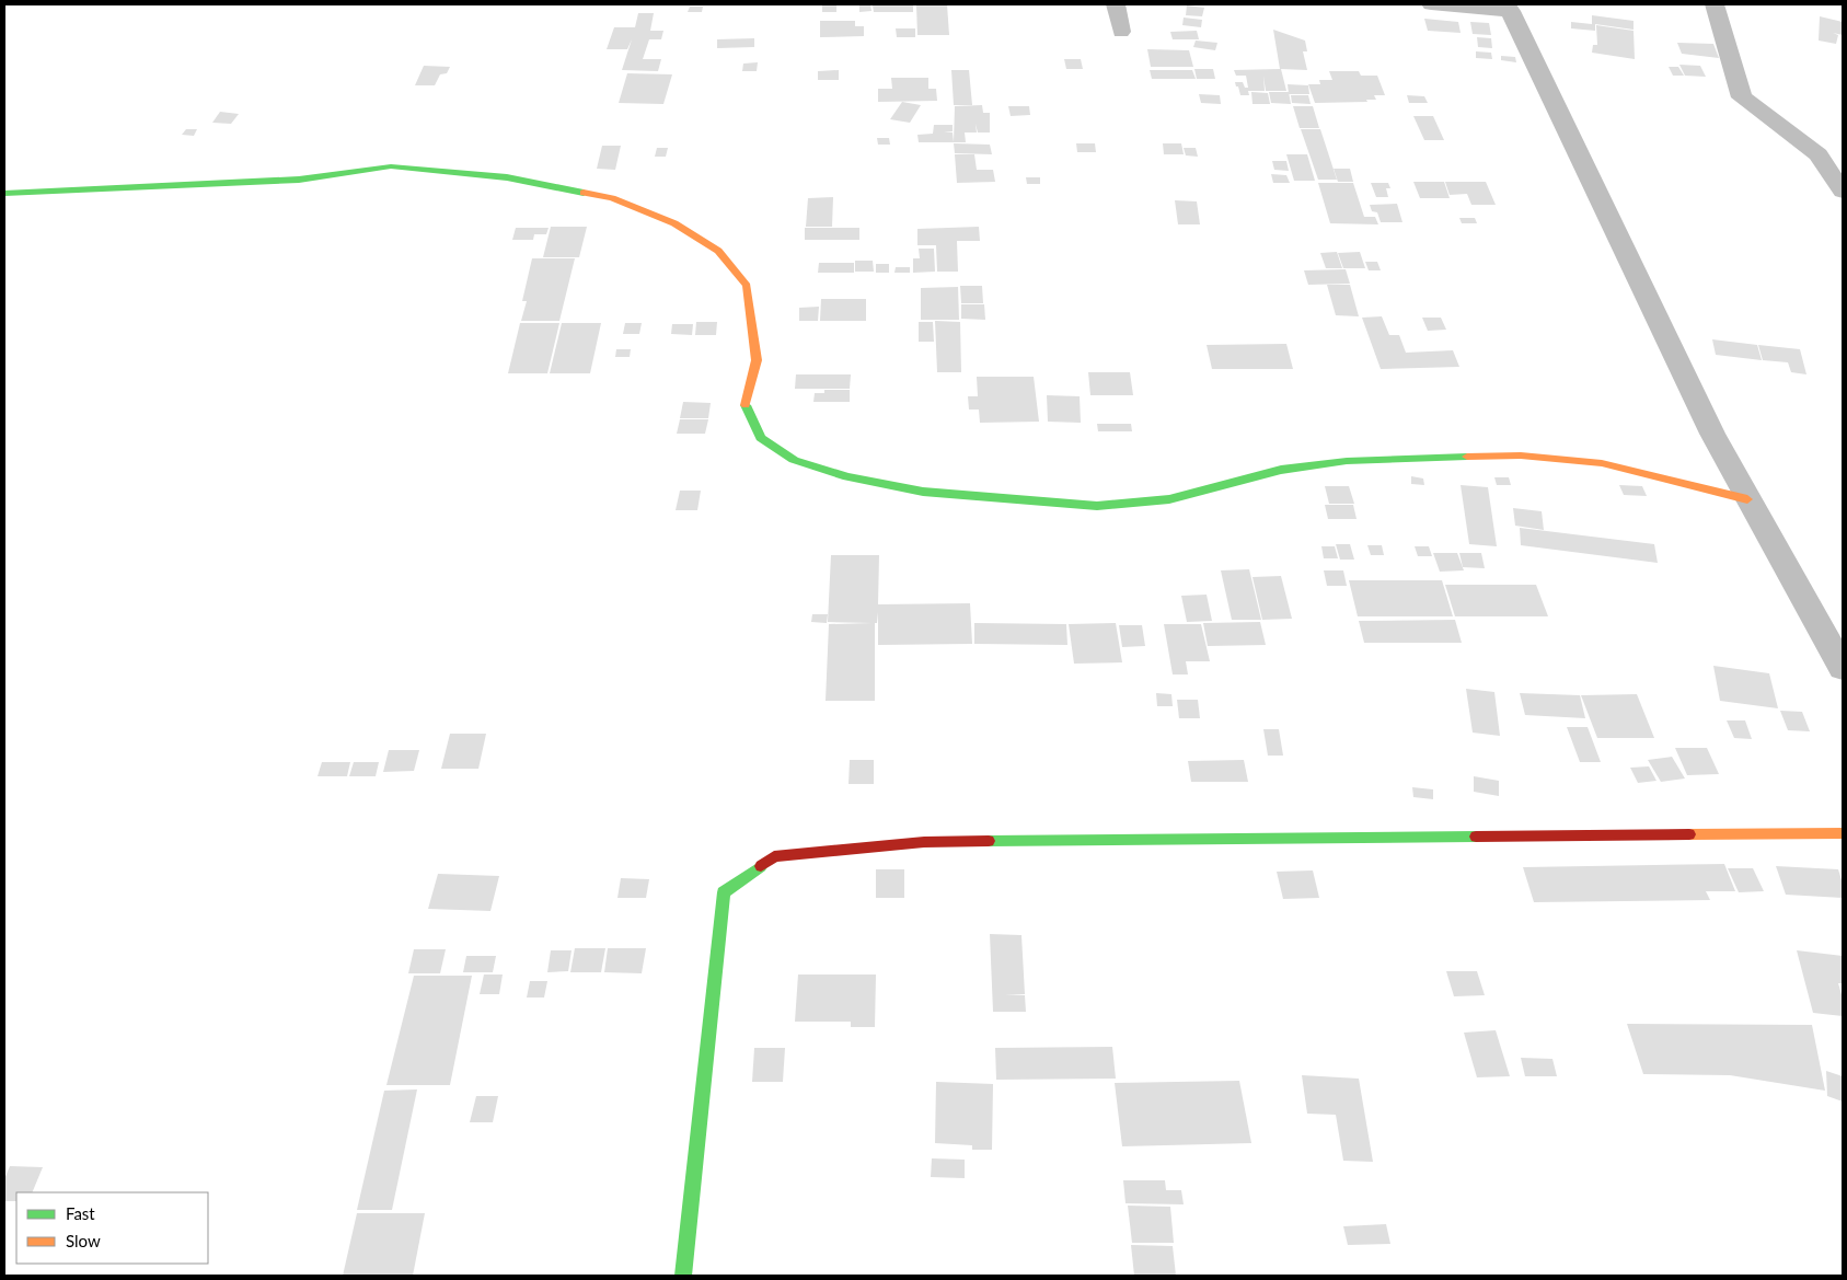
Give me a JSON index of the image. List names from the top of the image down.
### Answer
{
  "legend": ["Fast", "Slow"]
}
